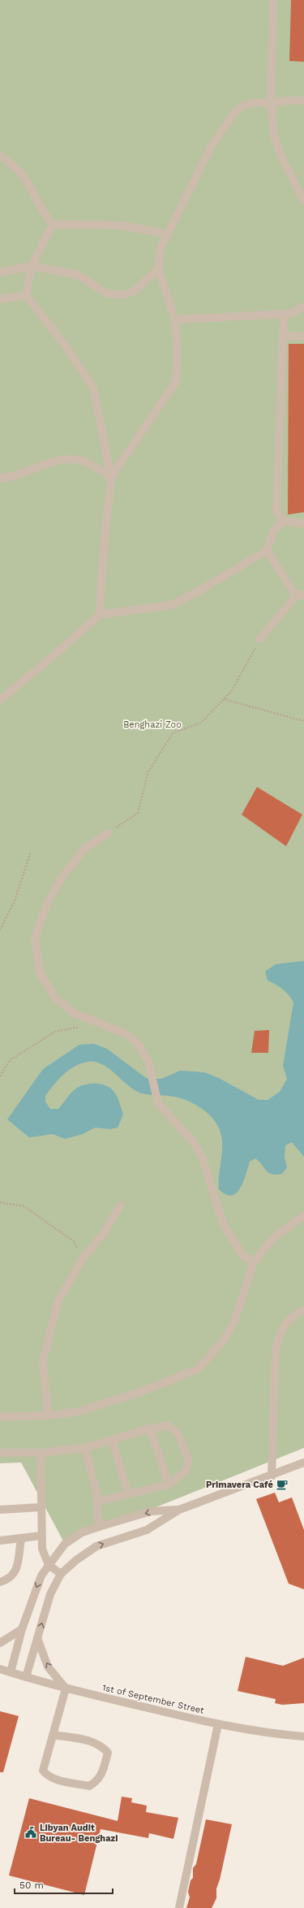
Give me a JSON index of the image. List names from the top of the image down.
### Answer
{
  "streets": {
    "street": ["1st of September Street"]
  },
  "parks": ["Benghazi Zoo"],
  "places": {
    "cafe": ["Primavera Café"],
    "public building": ["Libyan Audit Bureau- Benghazi"]
  },
  "scale_bar": "50 m"
}
